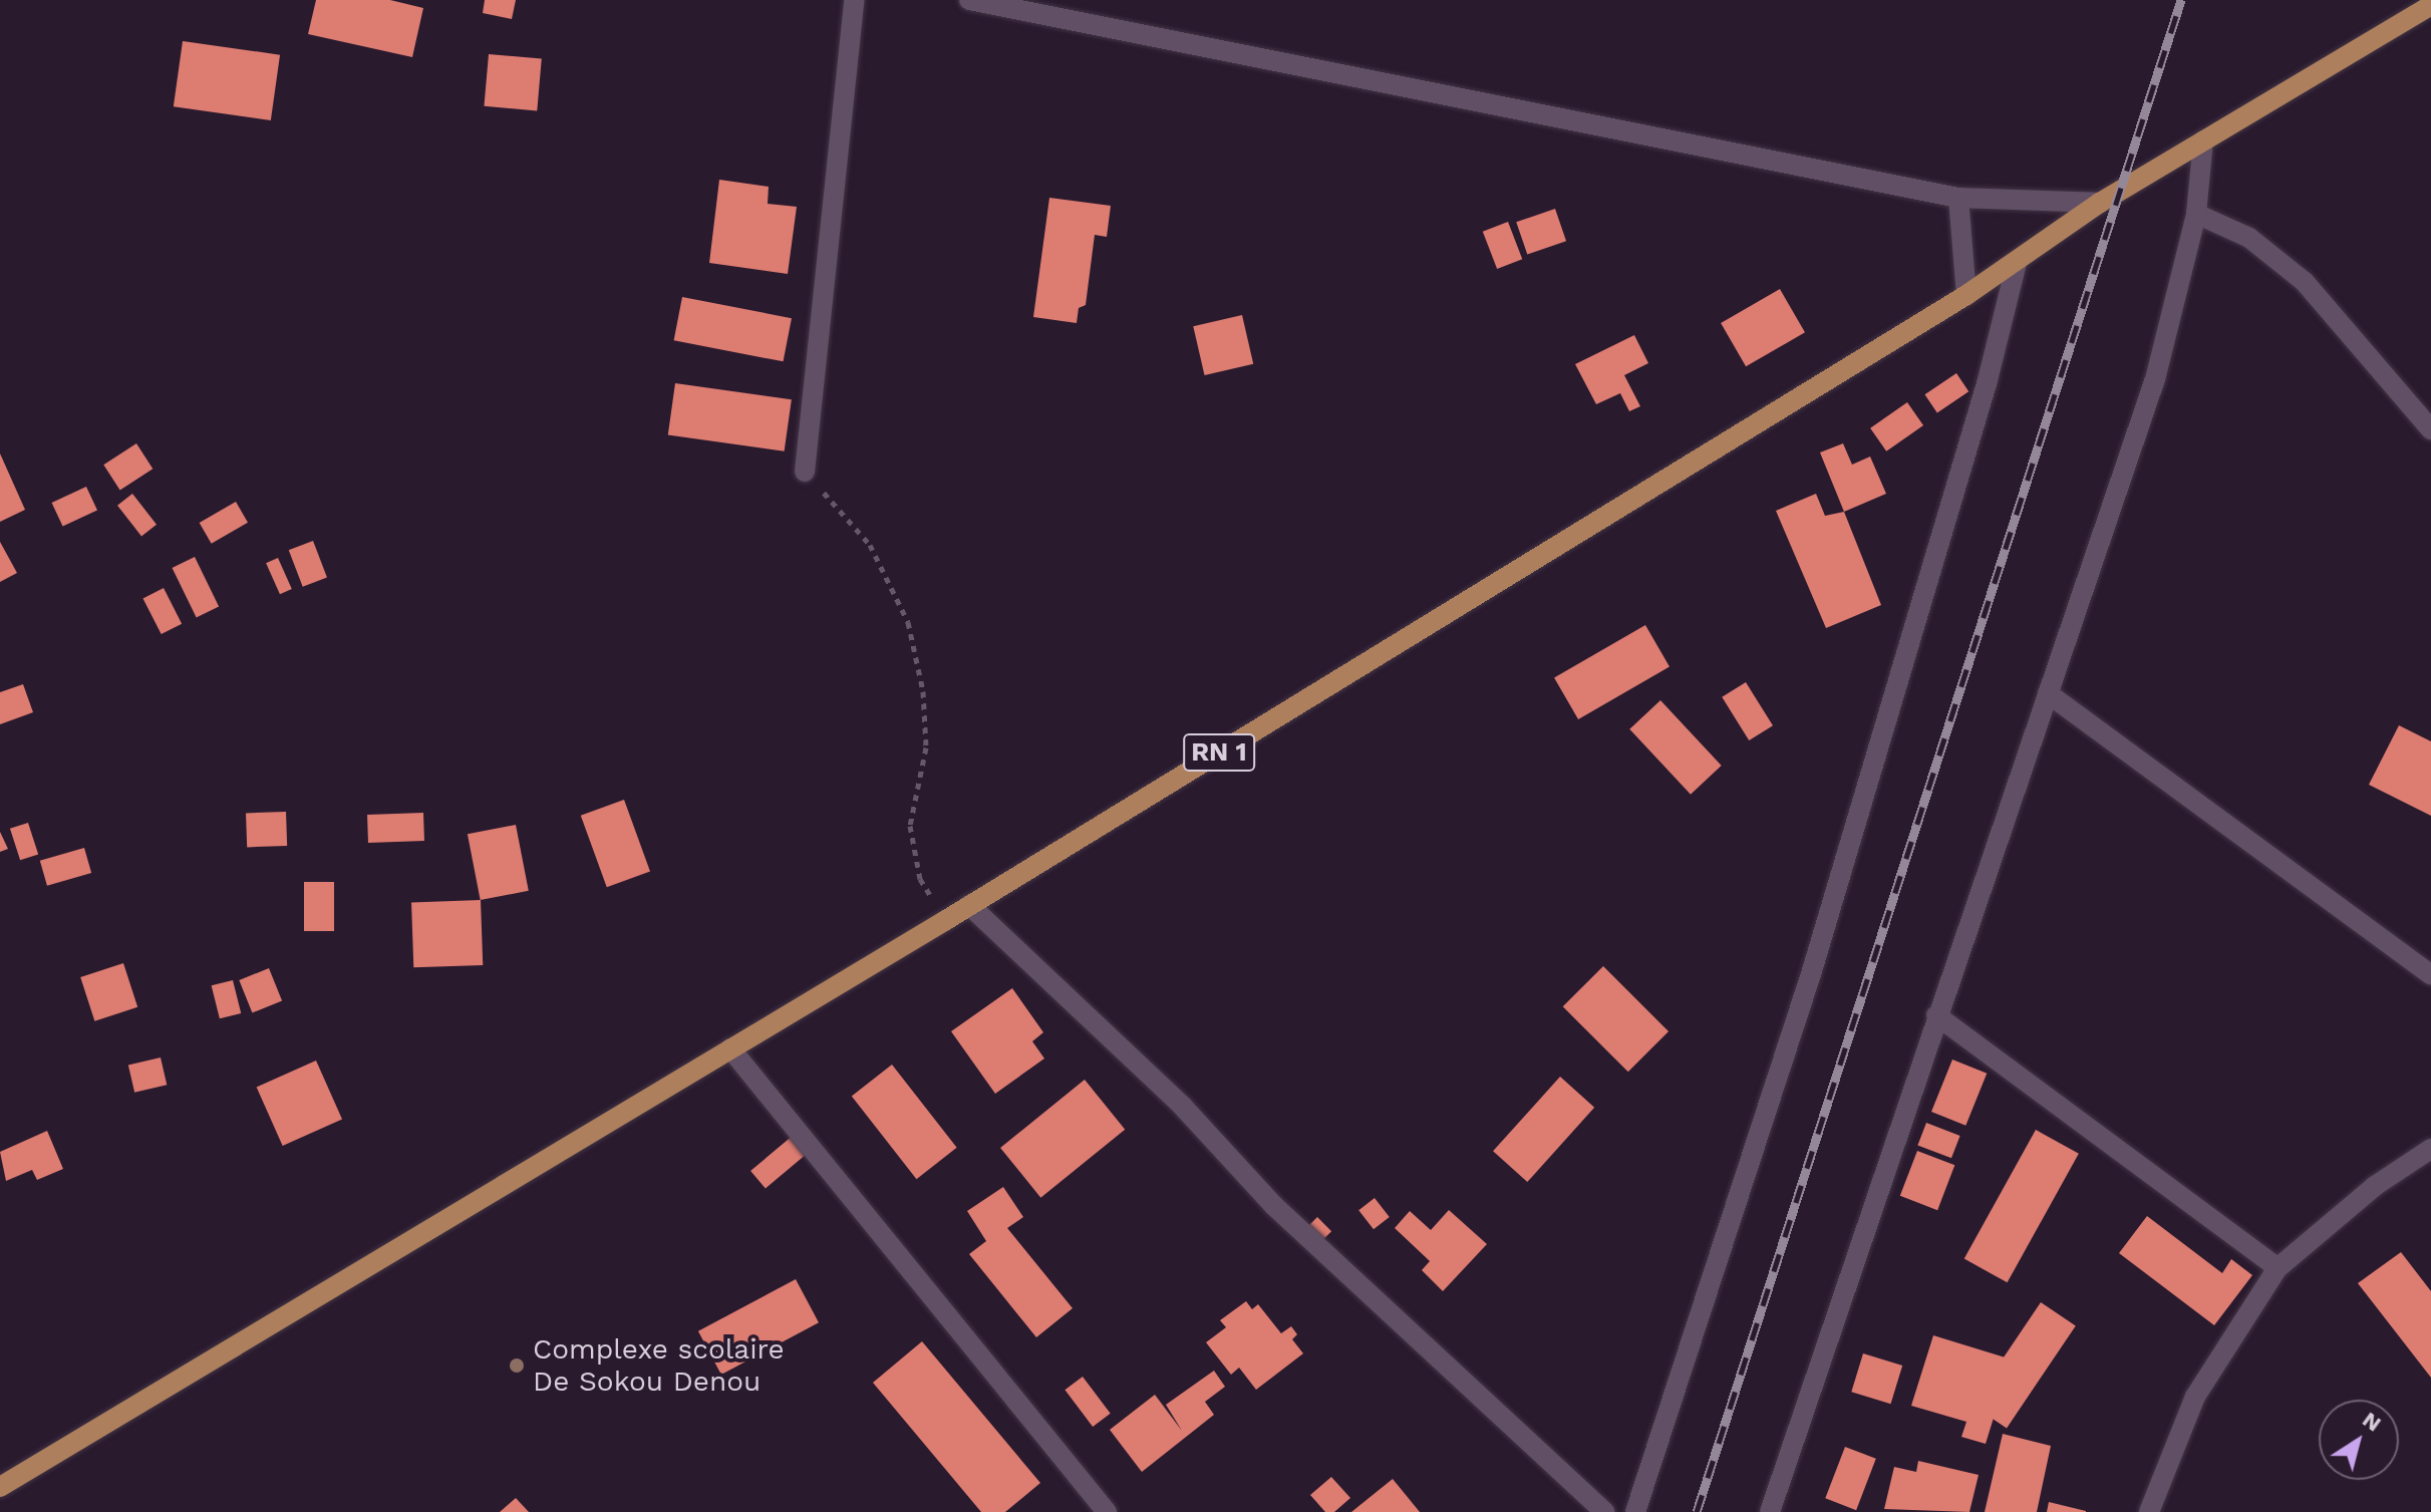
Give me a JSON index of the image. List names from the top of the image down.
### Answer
{
  "streets": {
    "main road": ["RN 1"]
  },
  "places": ["Complexe scolaire De Sokou Denou"],
  "north": "top right"
}
